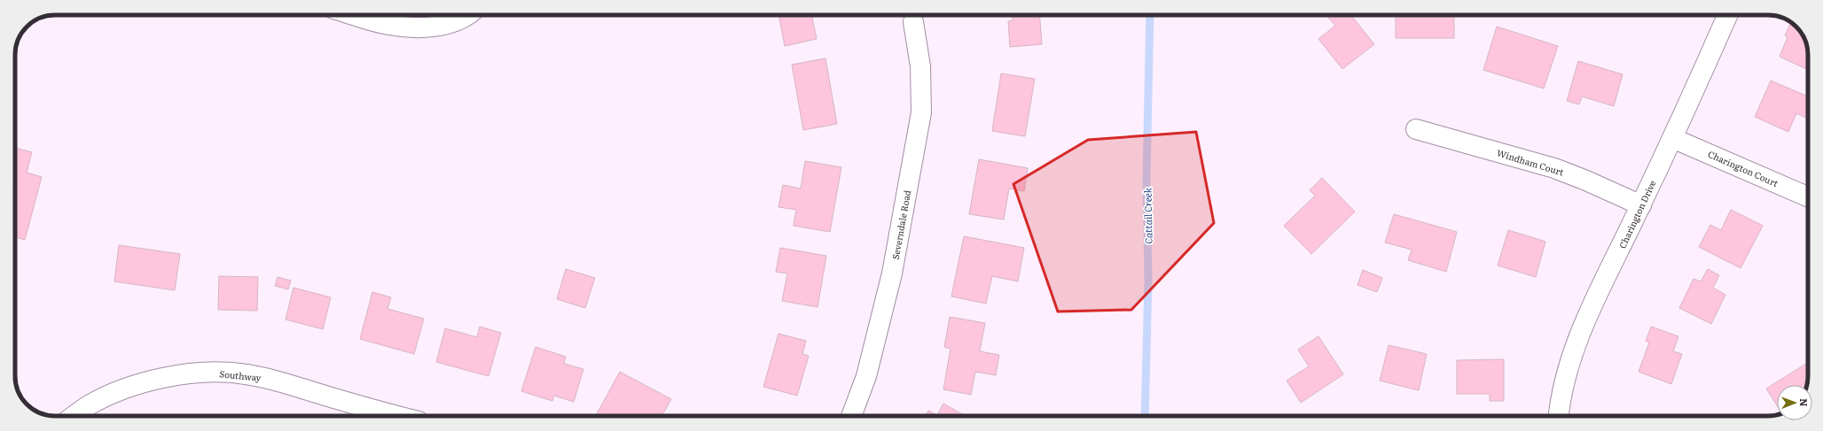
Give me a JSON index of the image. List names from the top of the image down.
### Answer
{
  "streets": {
    "street": [
      "Windham Court",
      "Charington Court",
      "Charington Drive",
      "Severndale Road",
      "Southway"
    ]
  },
  "crossings": [
    ["Windham Court", "Charington Drive"],
    ["Charington Court", "Charington Drive"]
  ],
  "water": ["Cattail Creek"],
  "north": "right"
}
